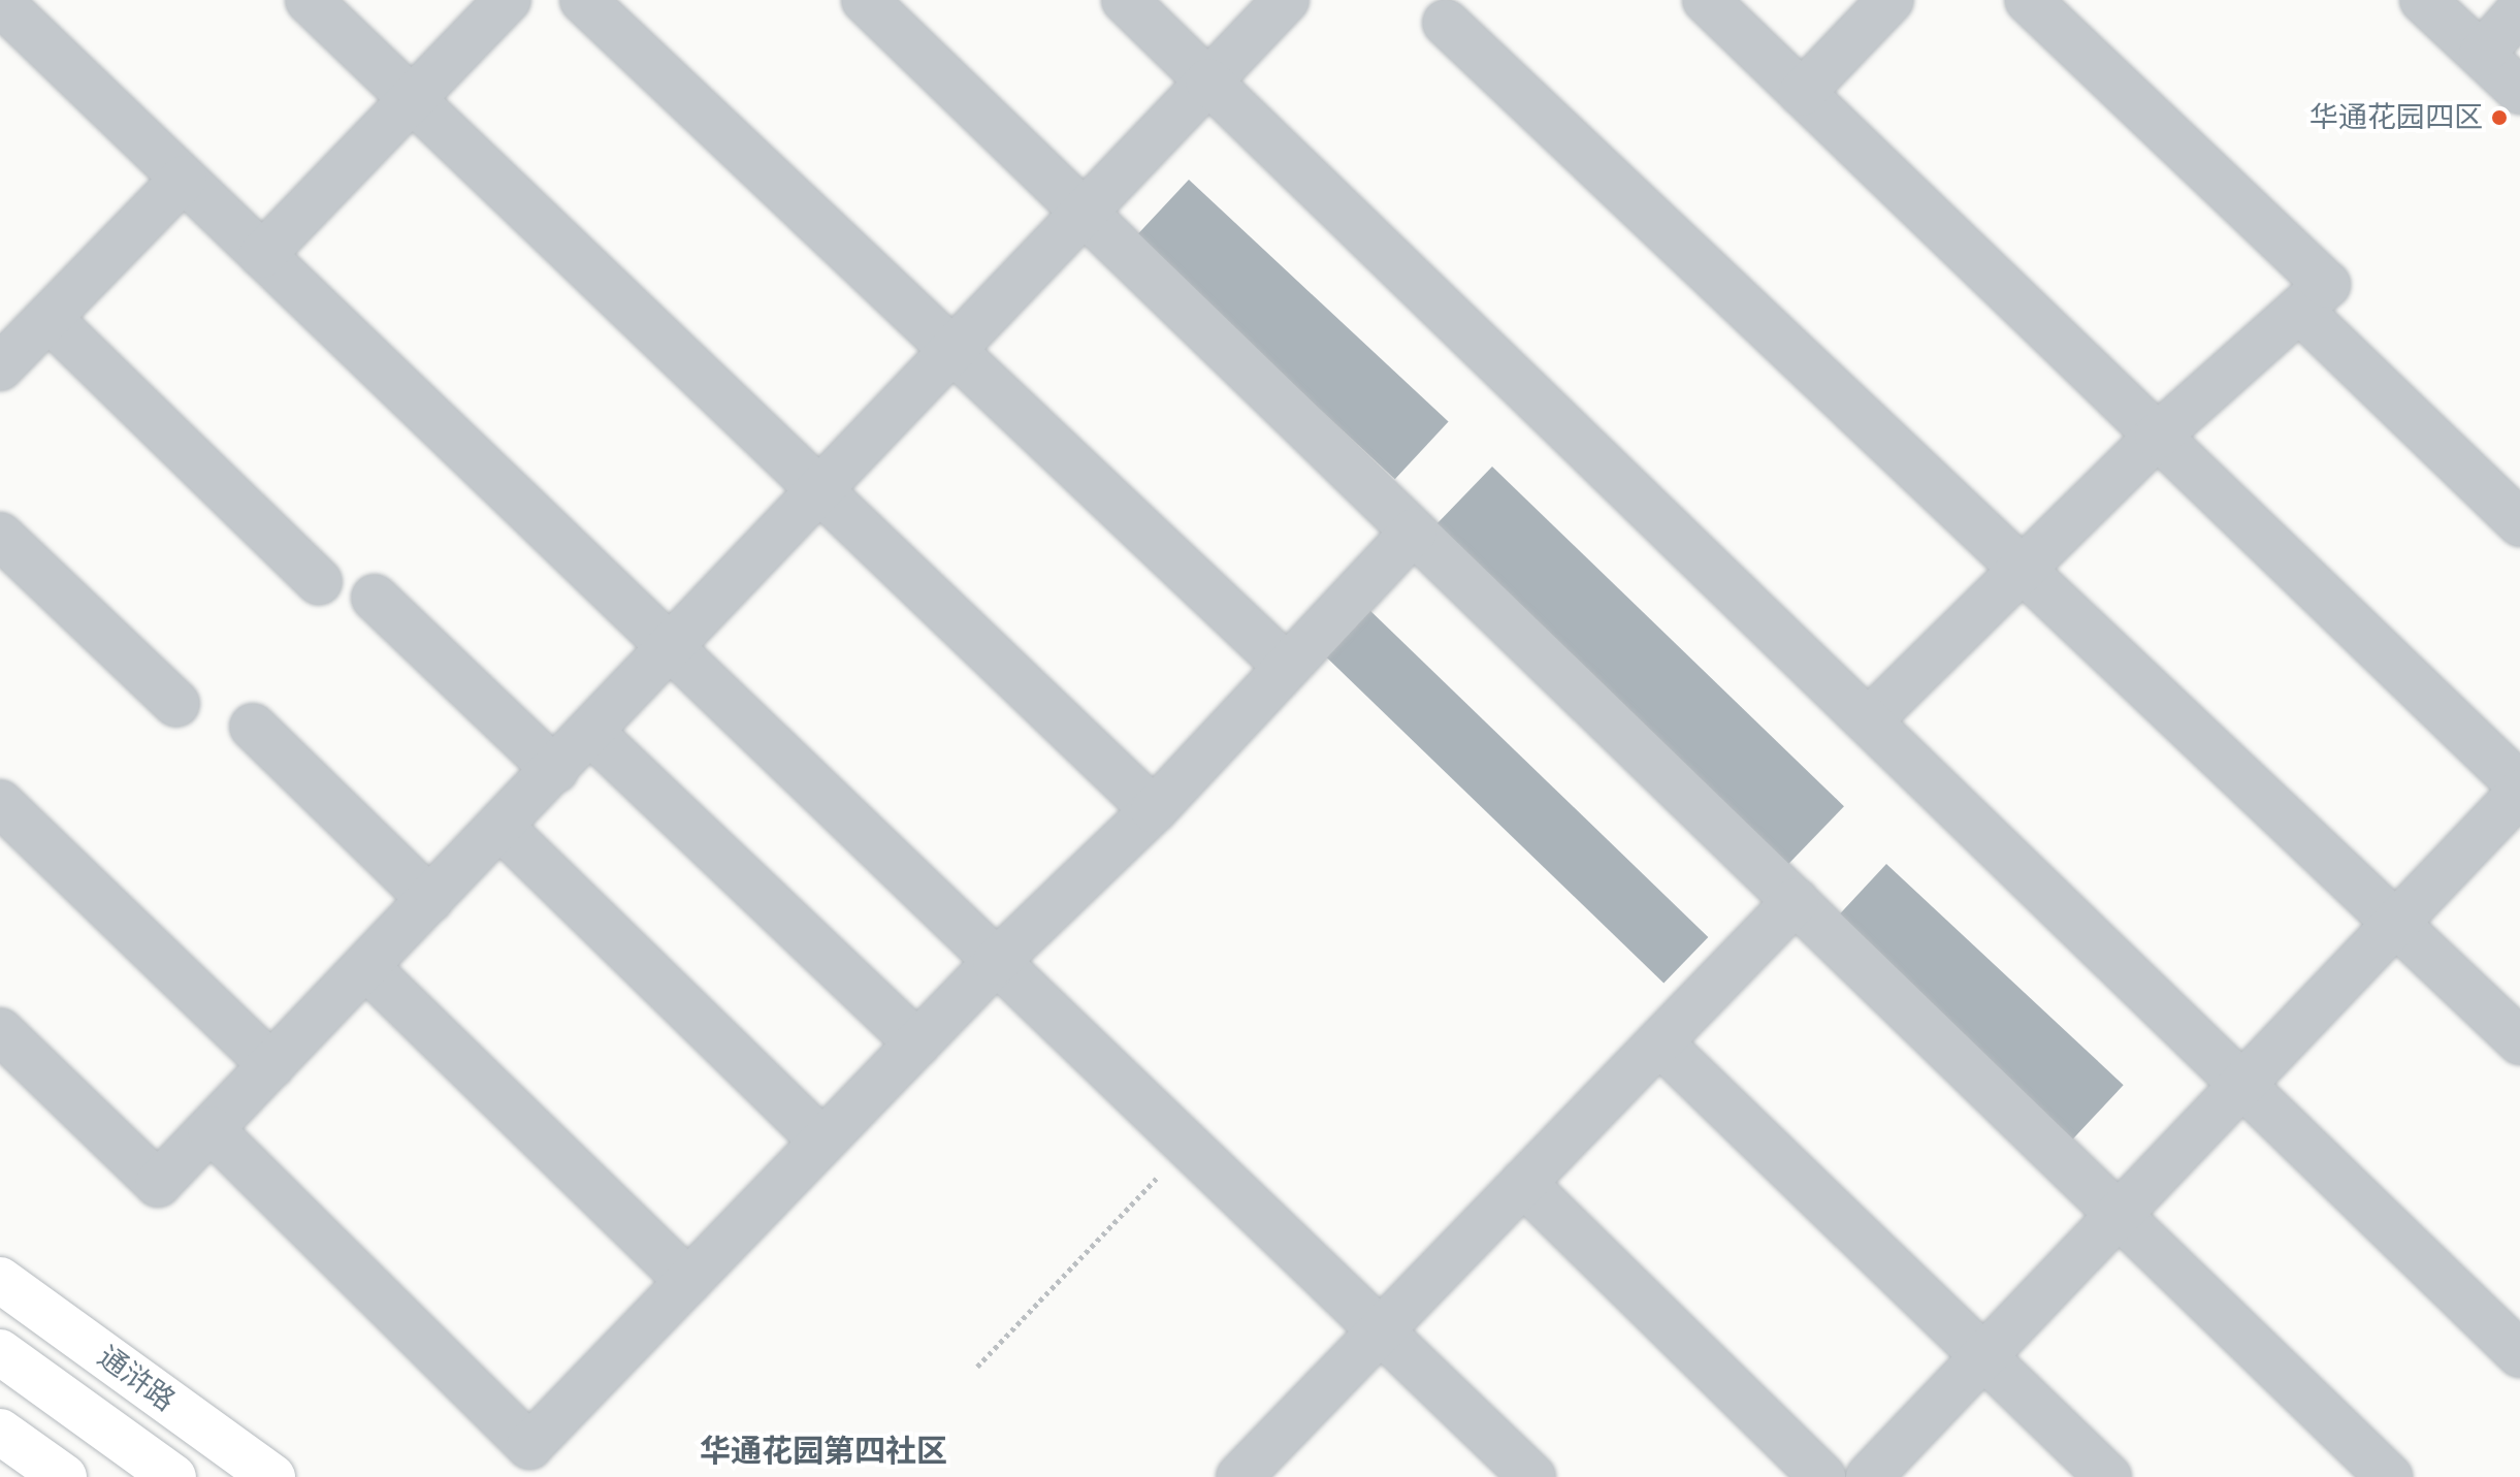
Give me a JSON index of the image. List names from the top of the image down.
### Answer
{
  "streets": {
    "main road": ["通浒路"]
  },
  "districts": ["华通花园第四社区"],
  "places": ["华通花园四区"]
}
